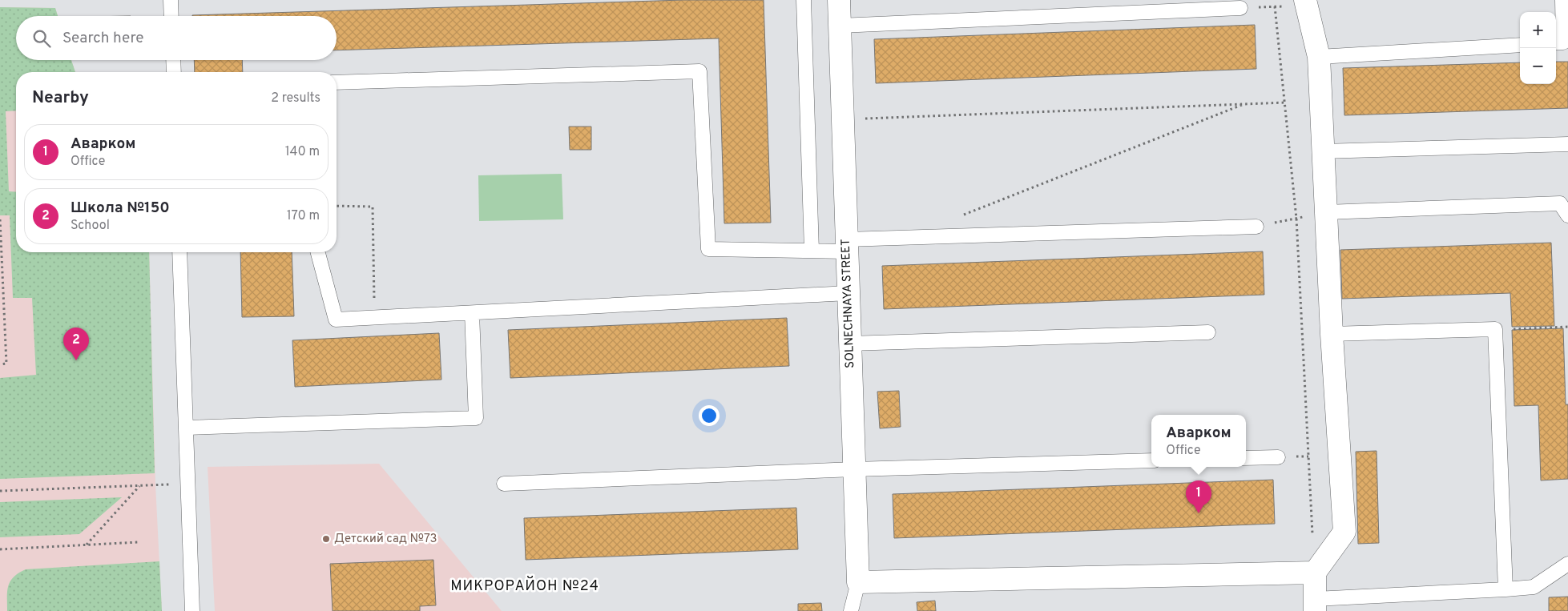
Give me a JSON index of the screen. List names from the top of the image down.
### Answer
{
  "streets": {
    "street": ["SOLNECHNAYA STREET"]
  },
  "districts": ["МИКРОРАЙОН №24"],
  "places": ["Детский сад №73"],
  "page": {
    "map_buttons": ["+", "−"],
    "search": "Search here",
    "heading": ["Nearby", "2 results"],
    "list": [
      {
        "mark": "1",
        "name": "Аварком",
        "note": "Office",
        "value": "140 m"
      },
      {
        "mark": "2",
        "name": "Школа №150",
        "note": "School",
        "value": "170 m"
      }
    ],
    "pins": ["2", "1"],
    "popup": ["Аварком", "Office"]
  }
}
